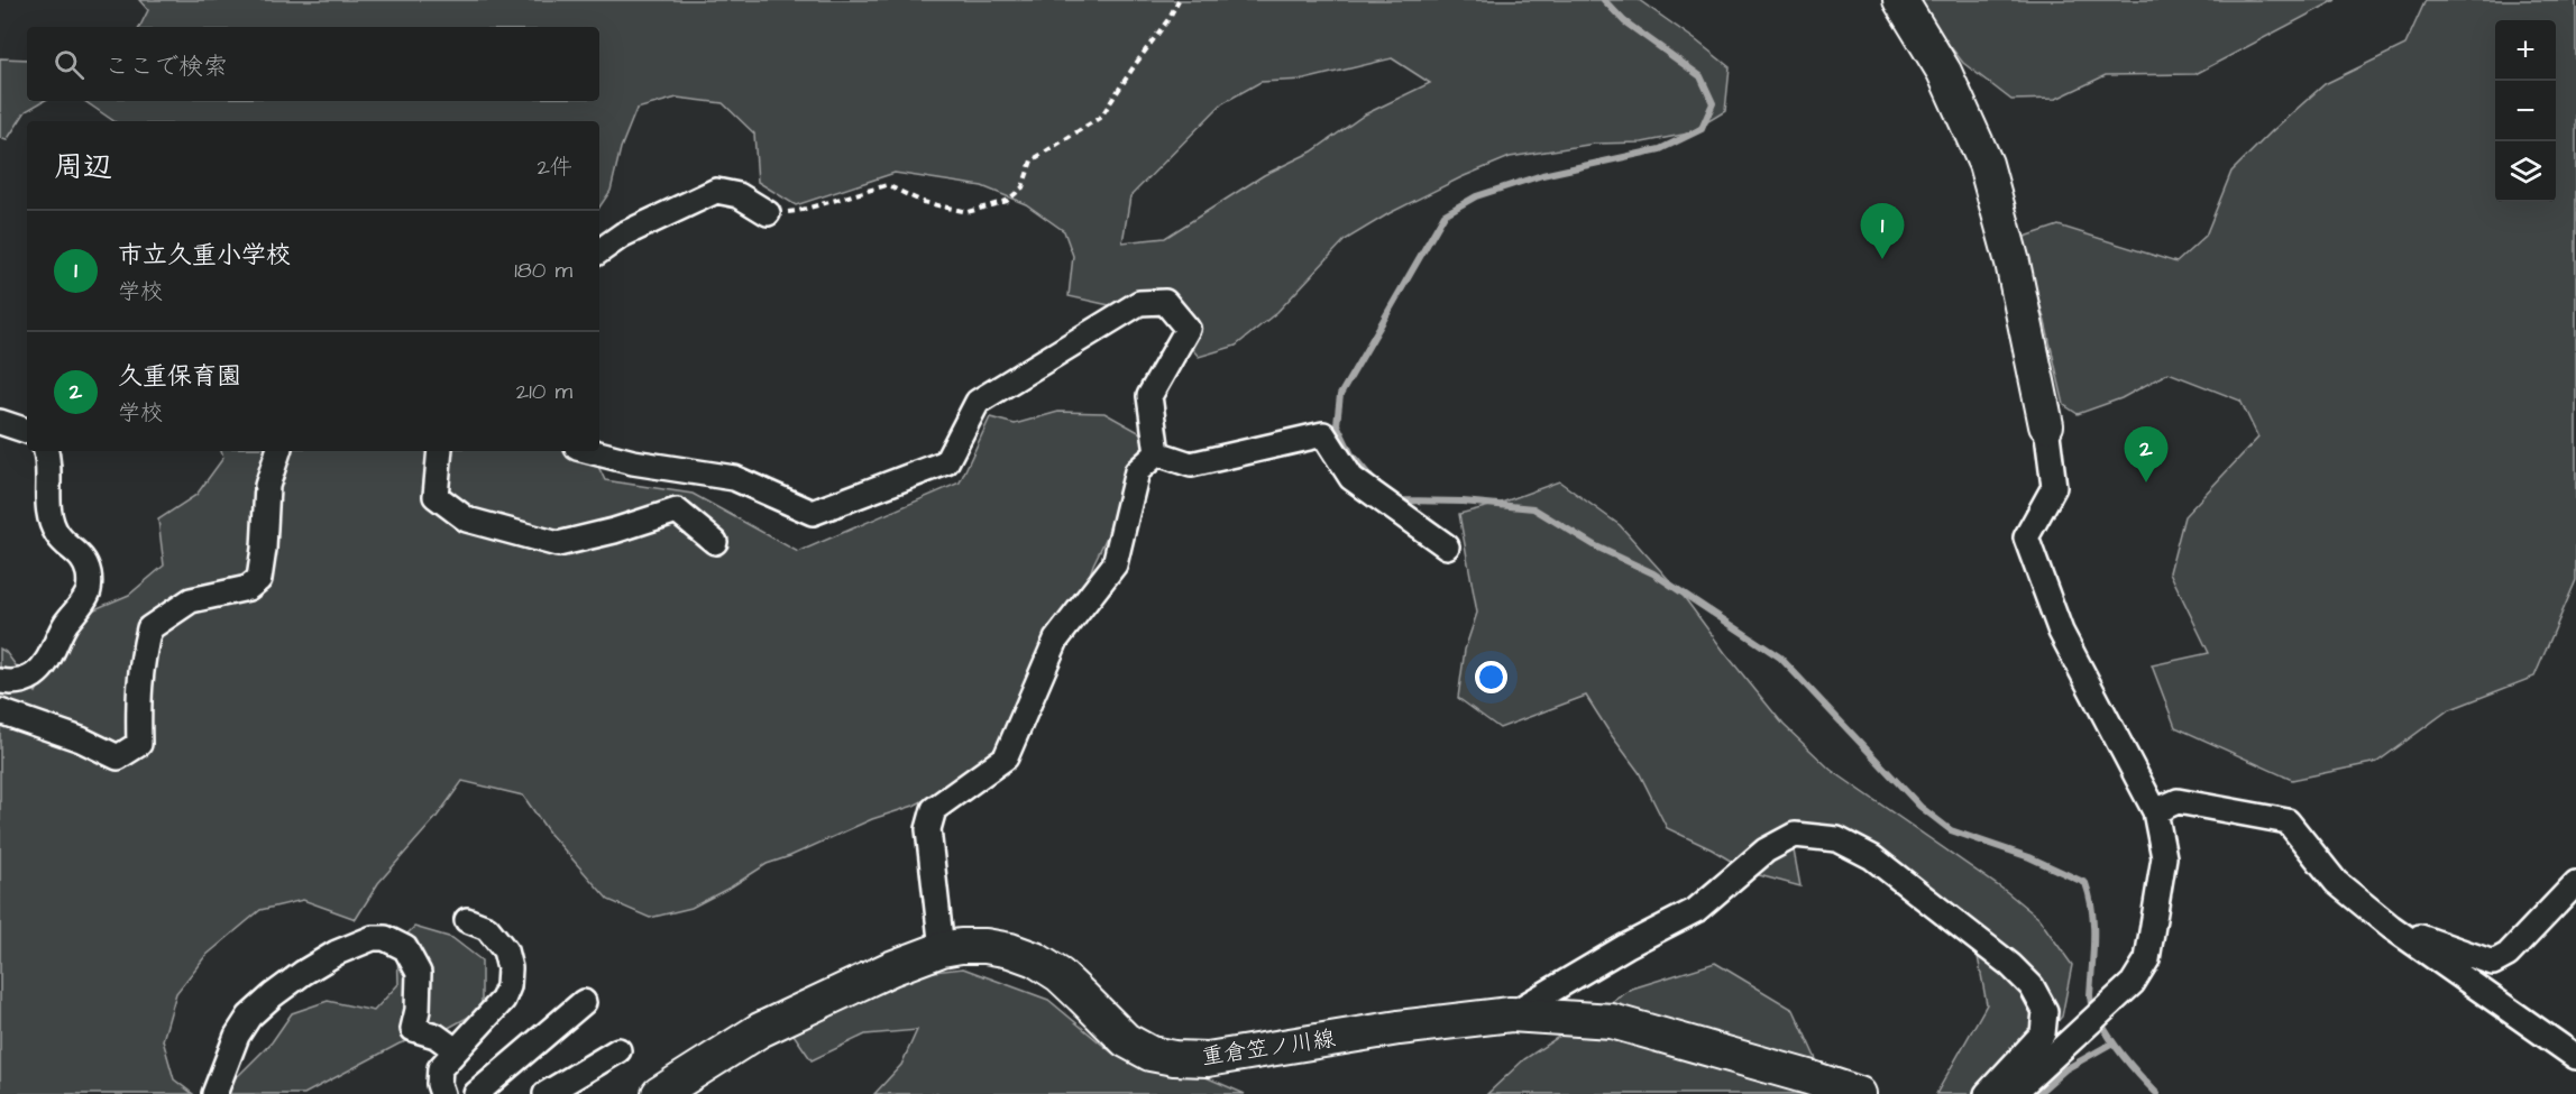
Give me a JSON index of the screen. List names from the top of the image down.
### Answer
{
  "streets": {
    "main road": ["重倉笠ノ川線"]
  },
  "page": {
    "map_buttons": ["+", "−"],
    "search": "ここで検索",
    "heading": ["周辺", "2件"],
    "pins": ["1", "2"],
    "list": [
      {
        "mark": "1",
        "name": "市立久重小学校",
        "note": "学校",
        "value": "180 m"
      },
      {
        "mark": "2",
        "name": "久重保育園",
        "note": "学校",
        "value": "210 m"
      }
    ]
  }
}
